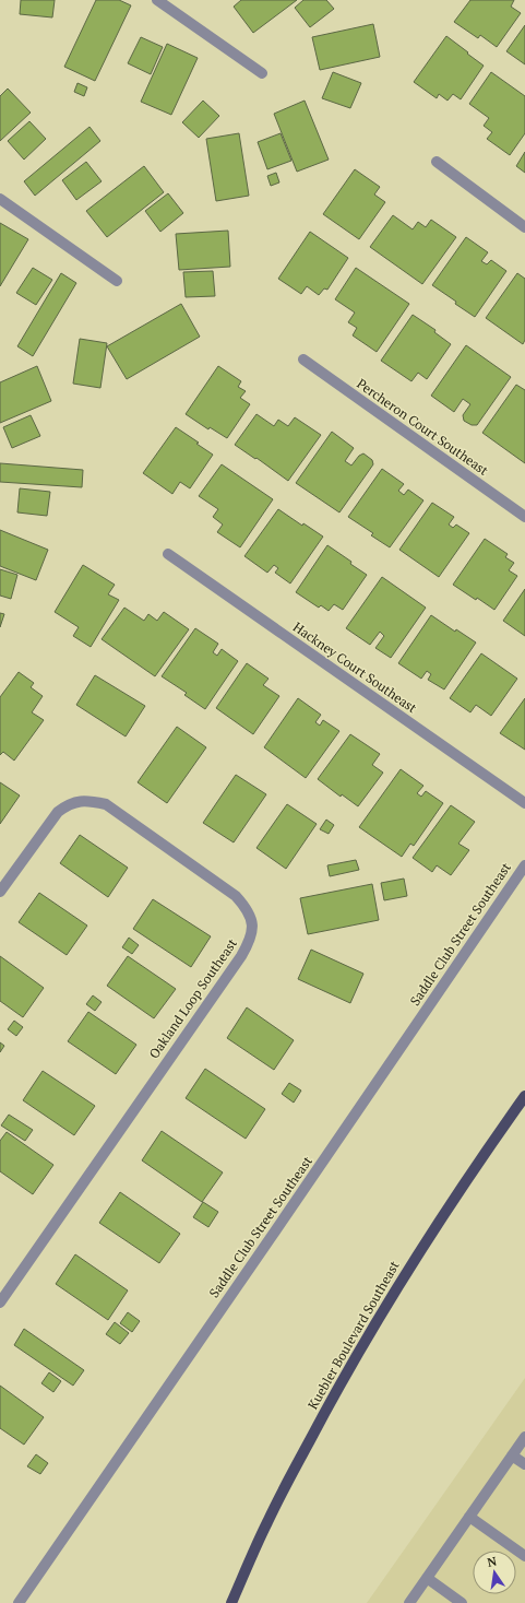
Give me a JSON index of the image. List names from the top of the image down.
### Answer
{
  "streets": {
    "main road": ["Kuebler Boulevard Southeast"],
    "street": [
      "Percheron Court Southeast",
      "Hackney Court Southeast",
      "Saddle Club Street Southeast",
      "Oakland Loop Southeast"
    ]
  },
  "north": "top"
}
